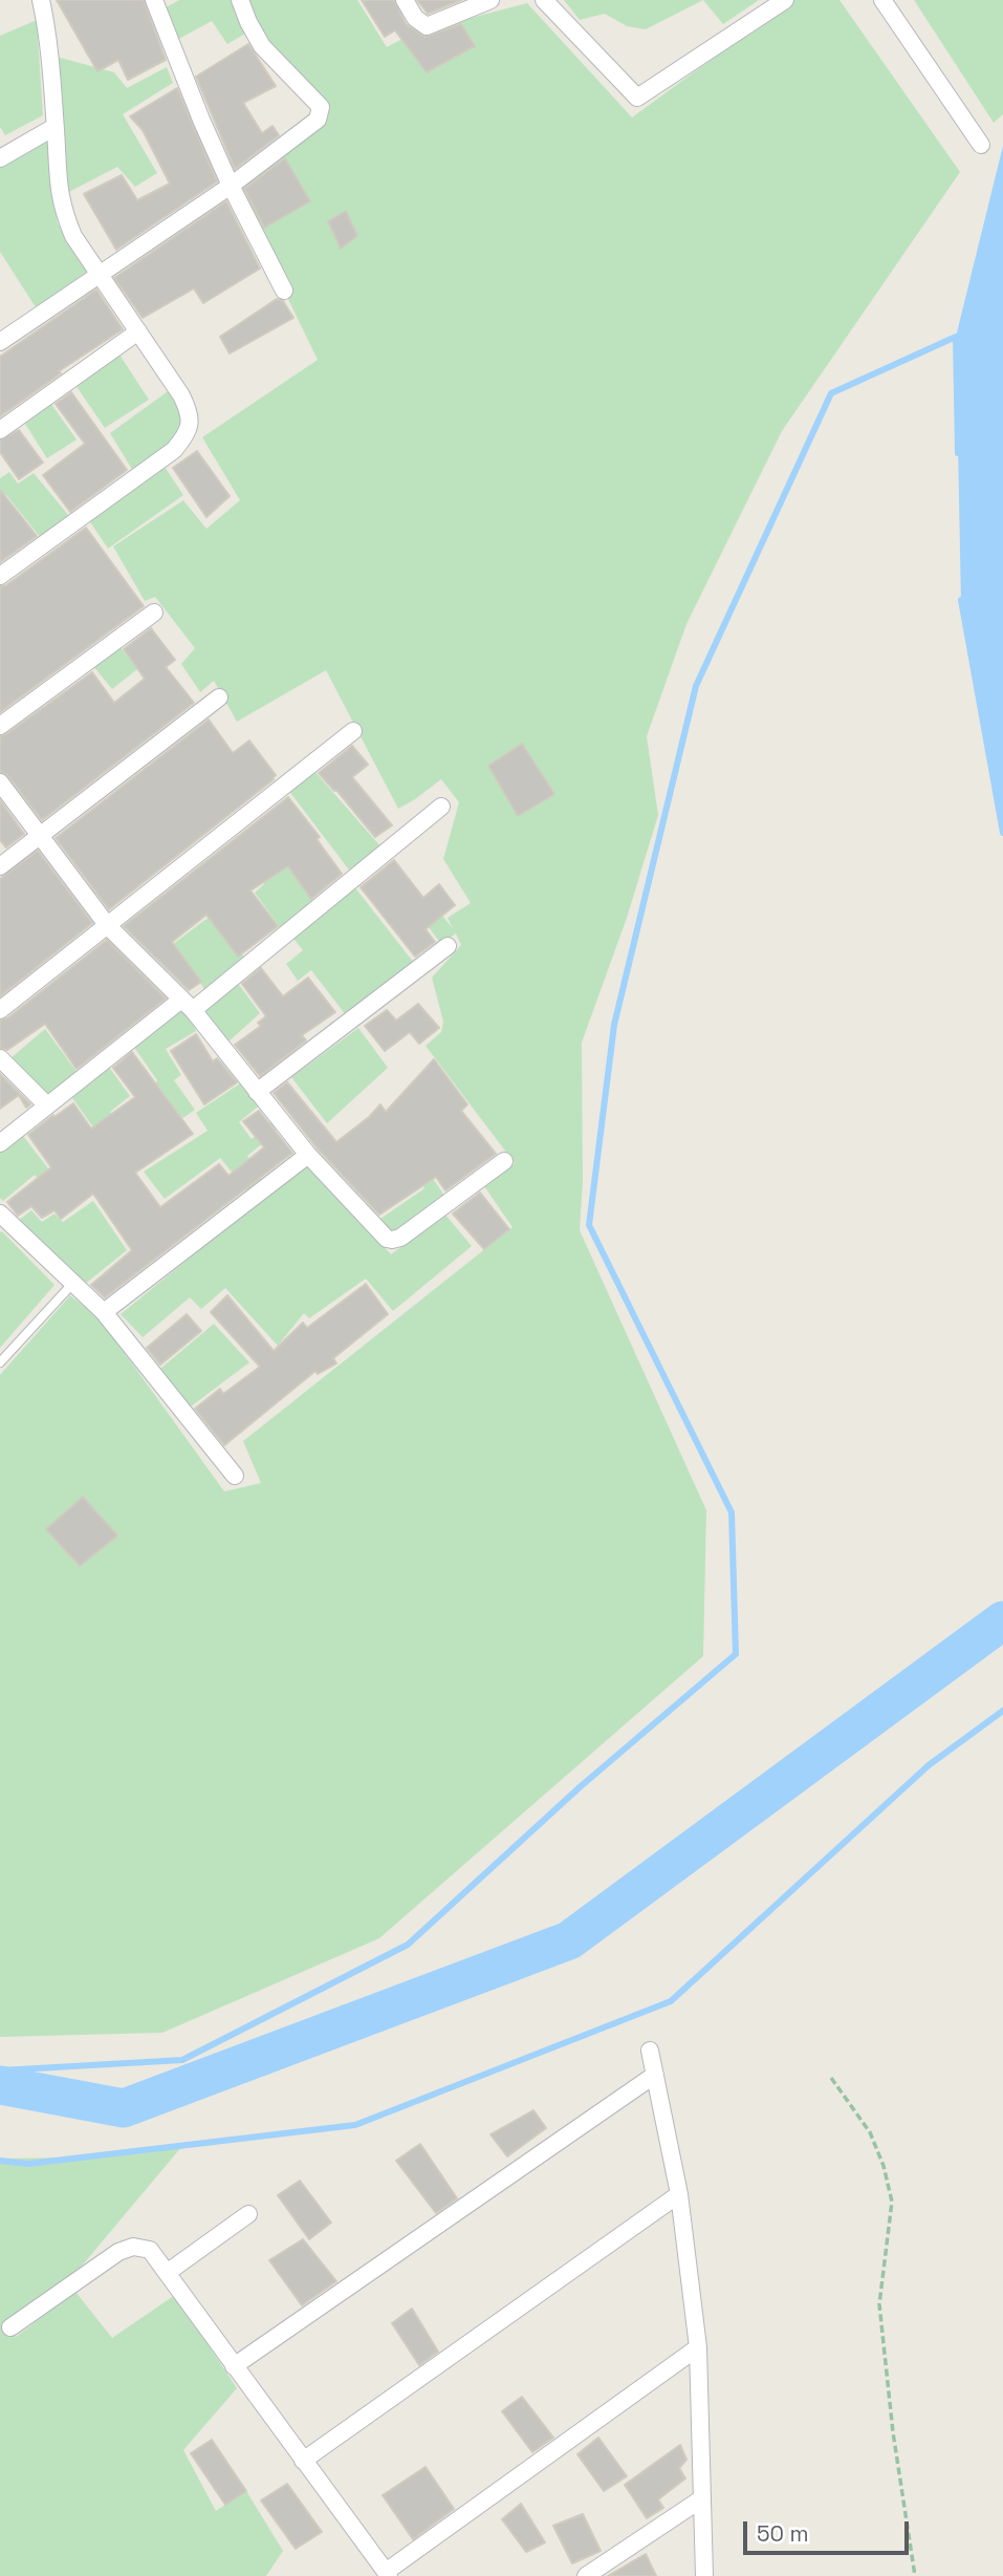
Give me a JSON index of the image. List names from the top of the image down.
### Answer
{
  "scale_bar": "50 m"
}
